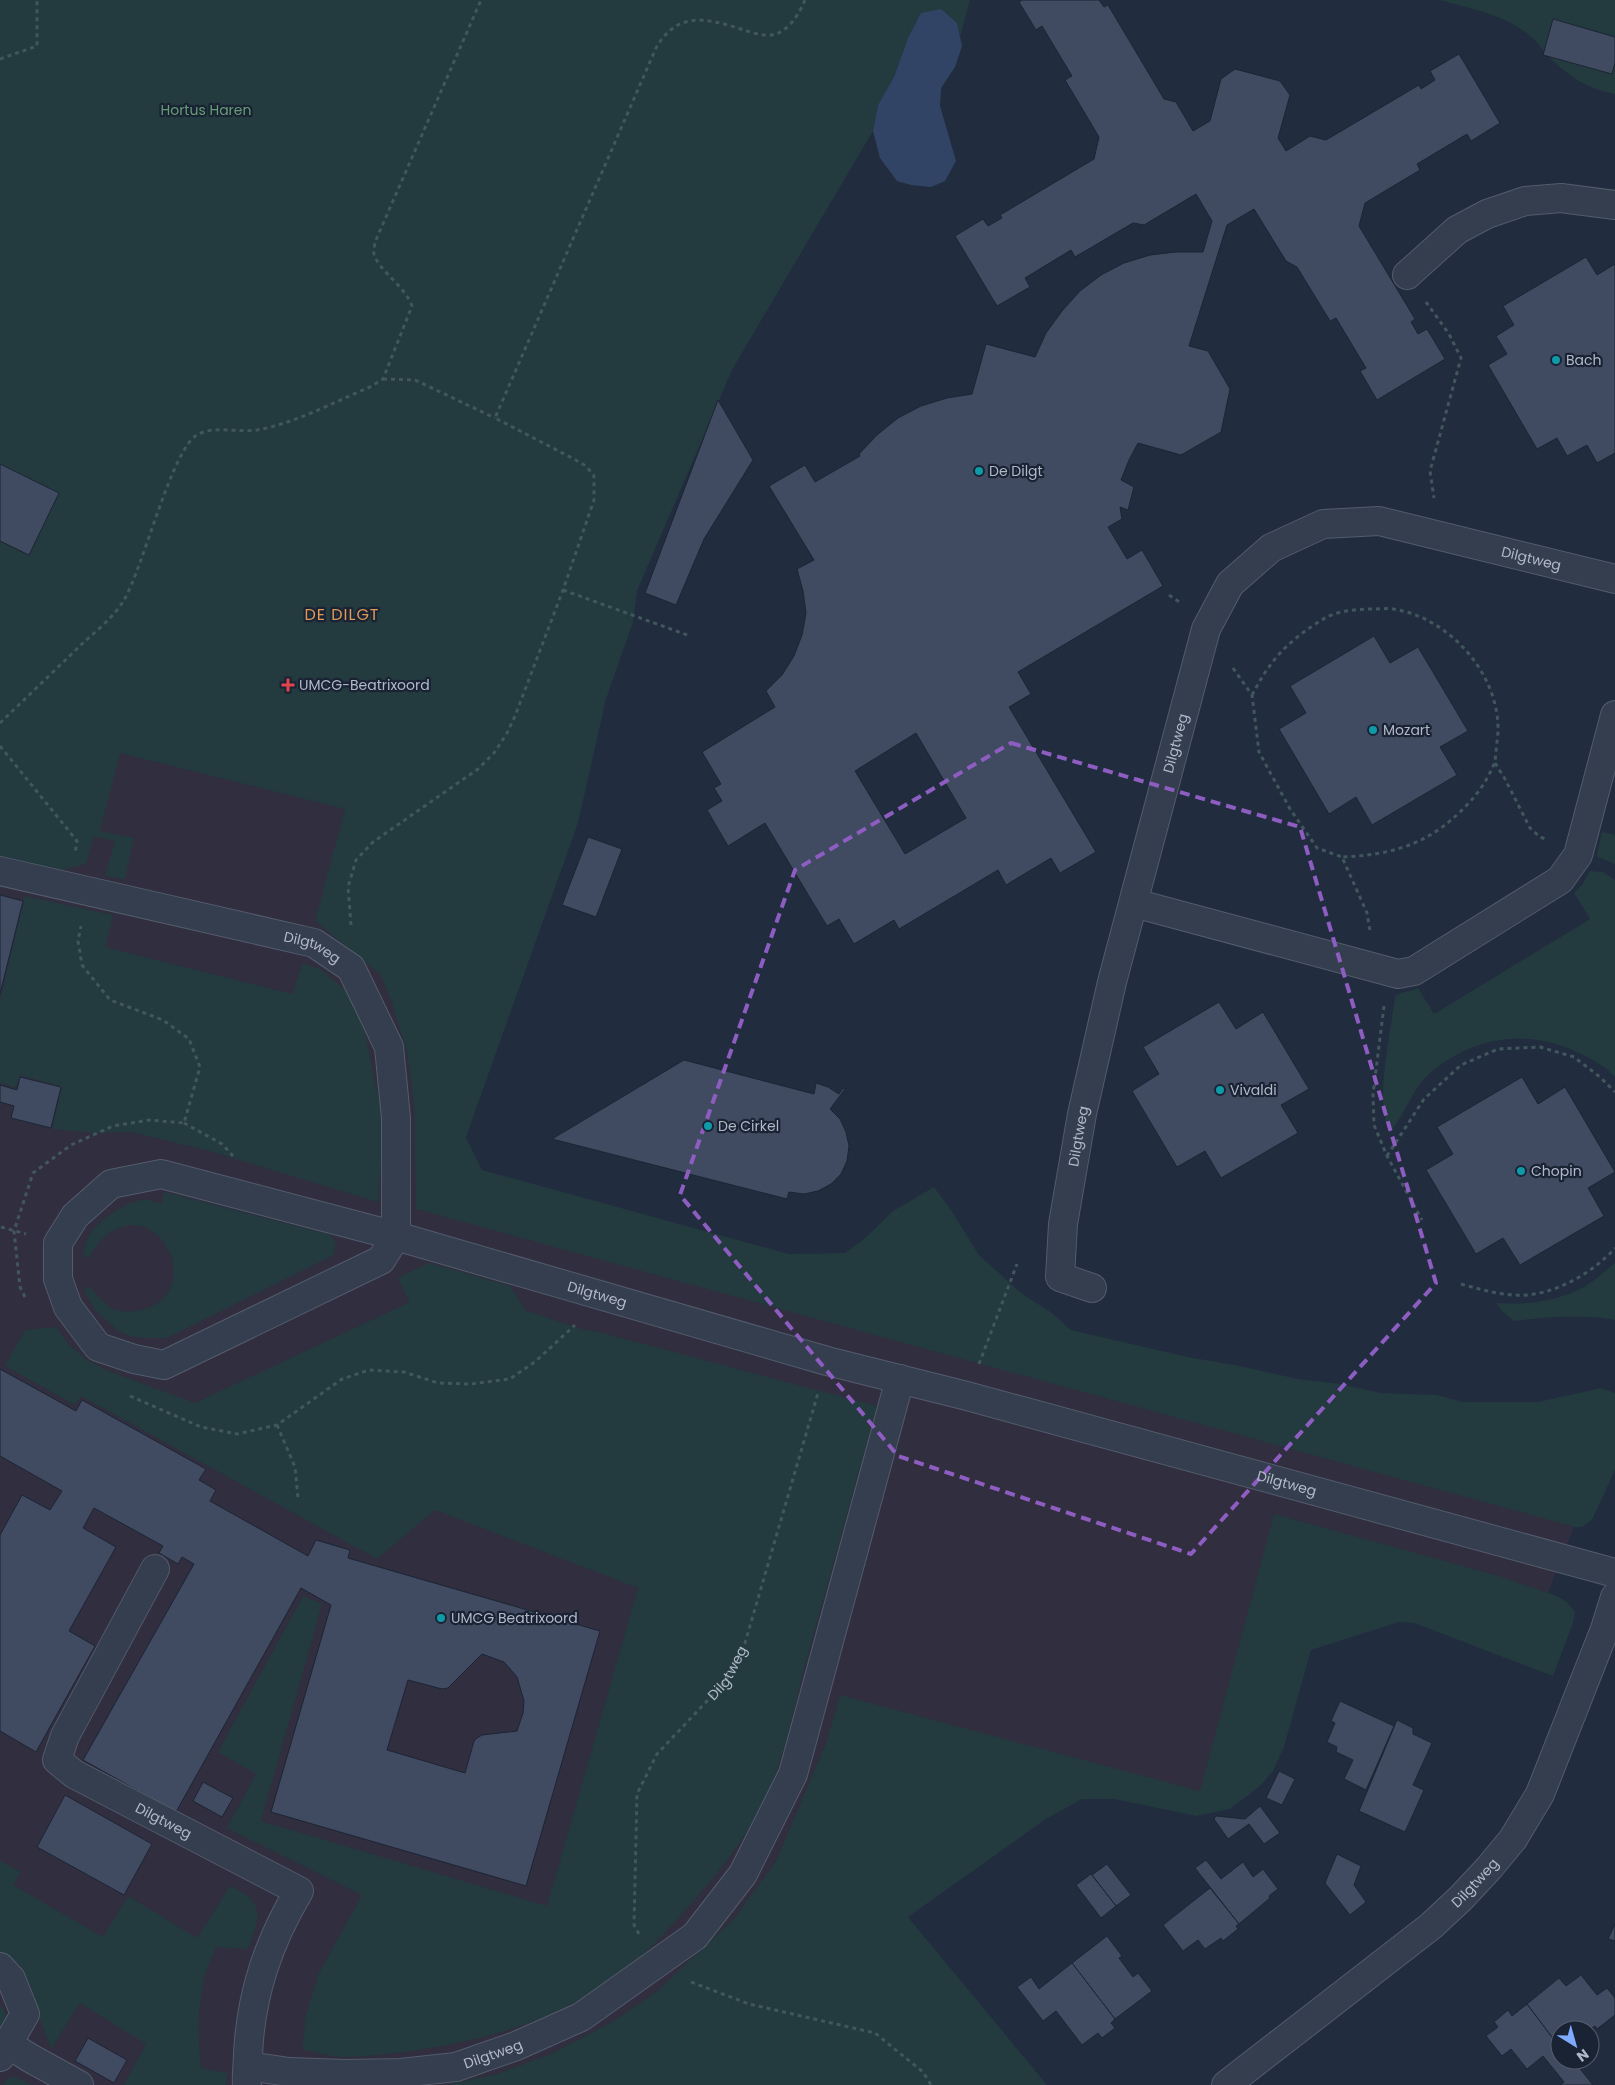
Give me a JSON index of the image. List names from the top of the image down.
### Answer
{
  "streets": {
    "street": ["Dilgtweg"]
  },
  "districts": ["DE DILGT"],
  "parks": ["Hortus Haren"],
  "places": {
    "other": [
      "Bach",
      "De Dilgt",
      "Mozart",
      "Vivaldi",
      "De Cirkel",
      "Chopin",
      "UMCG Beatrixoord"
    ],
    "health": ["UMCG-Beatrixoord"]
  },
  "north": "bottom right"
}
